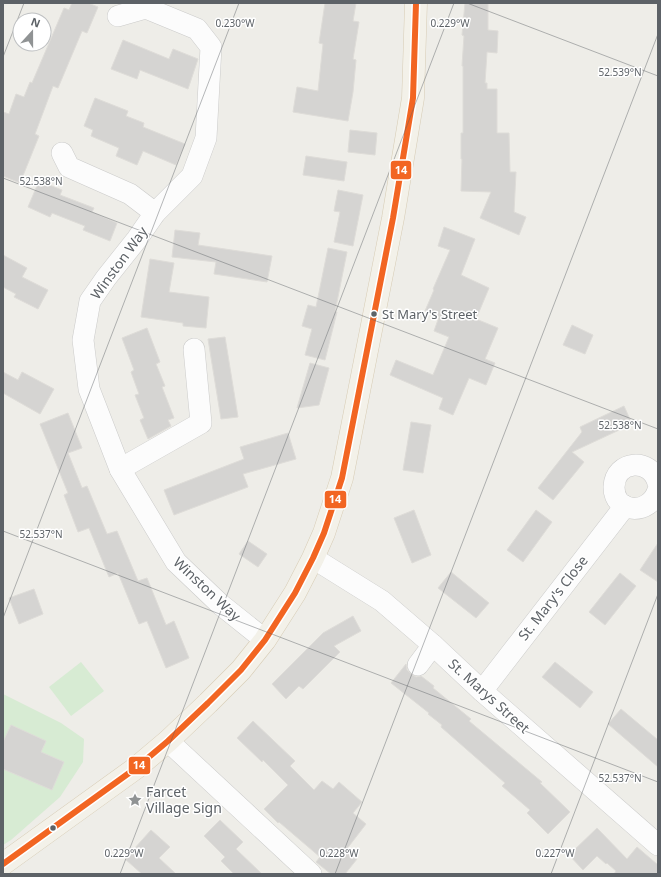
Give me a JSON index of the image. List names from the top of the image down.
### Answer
{
  "streets": {
    "street": ["Winston Way", "St. Mary's Close", "St. Marys Street"]
  },
  "crossings": [
    ["St. Mary's Close", "St. Marys Street"]
  ],
  "places": {
    "other": ["St Mary's Street"],
    "place": ["Farcet Village Sign"]
  },
  "lines": ["transit line 14"],
  "north": "top",
  "coordinates": [
    "0.230°W",
    "0.229°W",
    "52.539°N",
    "52.538°N",
    "52.537°N",
    "0.228°W",
    "0.227°W"
  ]
}
